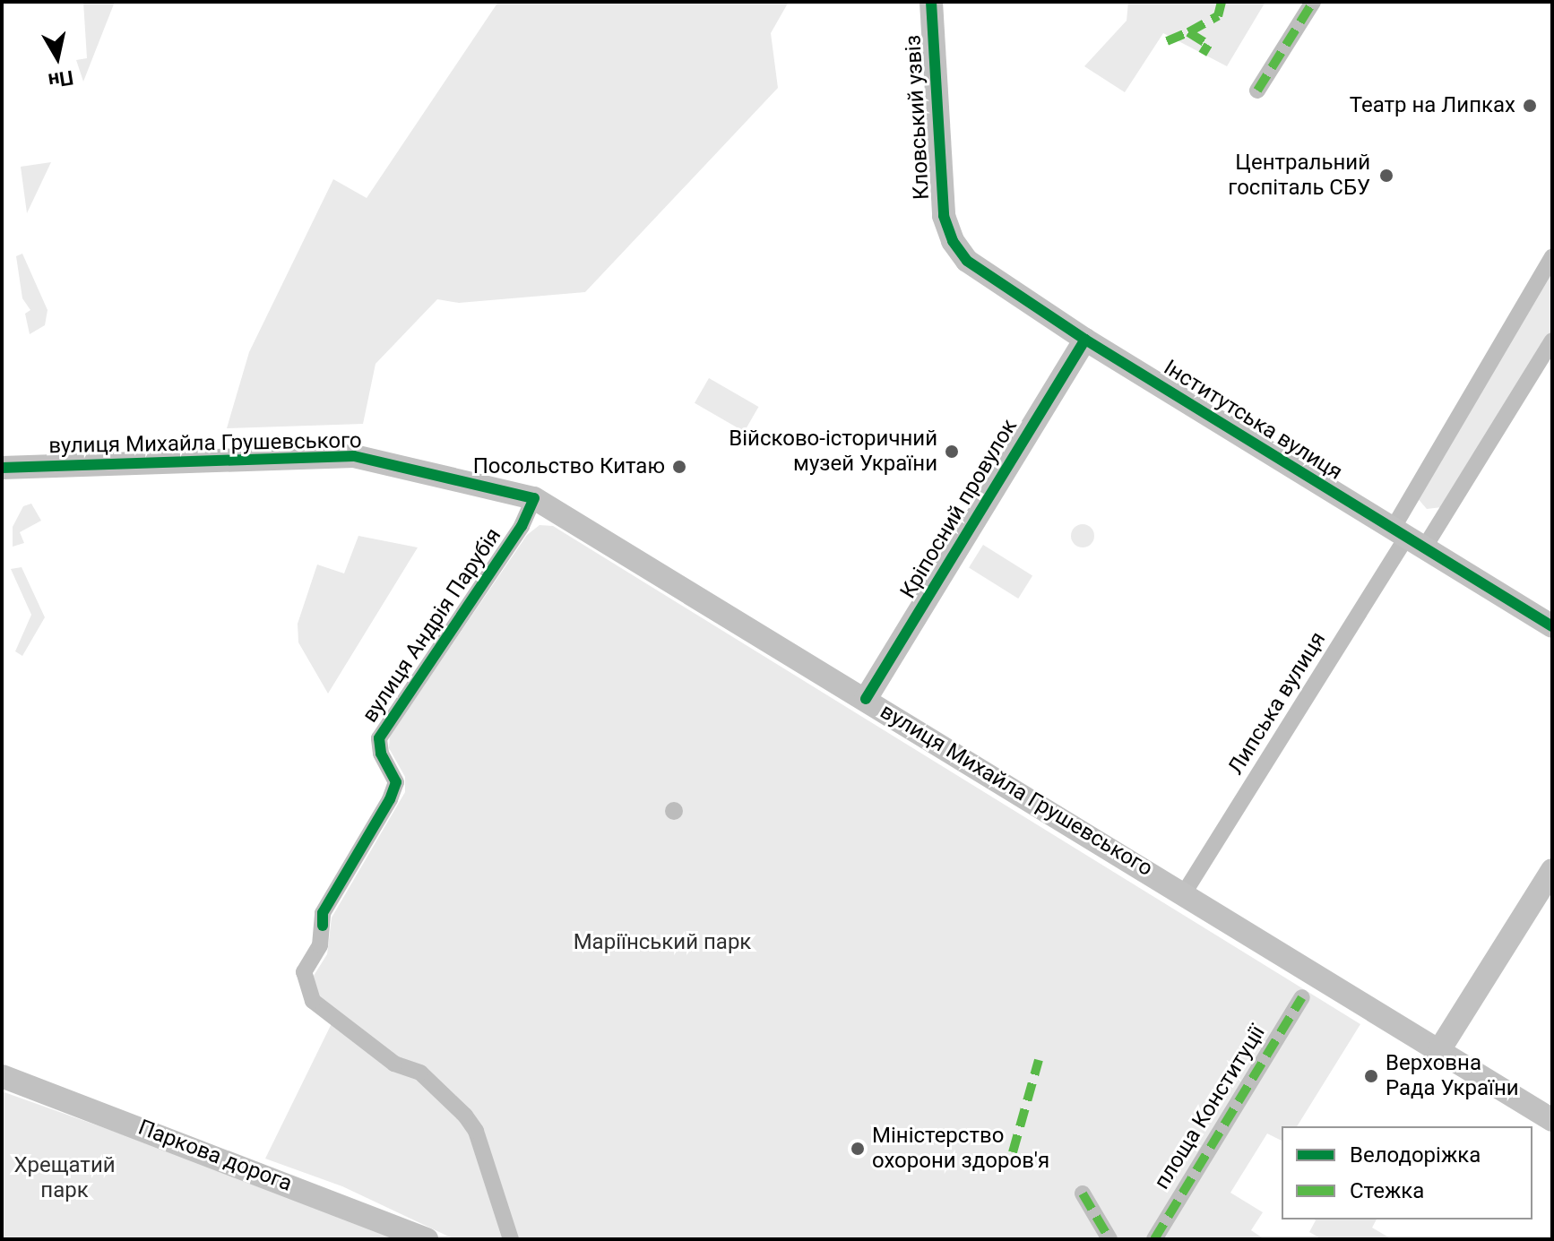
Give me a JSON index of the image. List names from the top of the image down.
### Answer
{
  "streets": {
    "main road": [
      "Кловський узвіз",
      "Інститутська вулиця",
      "вулиця Михайла Грушевського",
      "Кріпосний провулок",
      "Паркова дорога"
    ],
    "street": ["вулиця Андрія Парубія", "Липська вулиця", "площа Конституції"]
  },
  "crossings": [
    ["Кловський узвіз", "Інститутська вулиця"],
    ["Інститутська вулиця", "Кріпосний провулок"],
    ["Інститутська вулиця", "Липська вулиця"],
    ["вулиця Михайла Грушевського", "Кріпосний провулок"],
    ["вулиця Михайла Грушевського", "вулиця Андрія Парубія"],
    ["вулиця Михайла Грушевського", "Липська вулиця"]
  ],
  "parks": ["Маріїнський парк", "Хрещатий парк"],
  "places": [
    "Театр на Липках",
    "Центральний госпіталь СБУ",
    "Війсково-історичний музей України",
    "Посольство Китаю",
    "Верховна Рада України",
    "Міністерство охорони здоров'я"
  ],
  "legend": ["Велодоріжка", "Стежка"],
  "north": "bottom"
}
